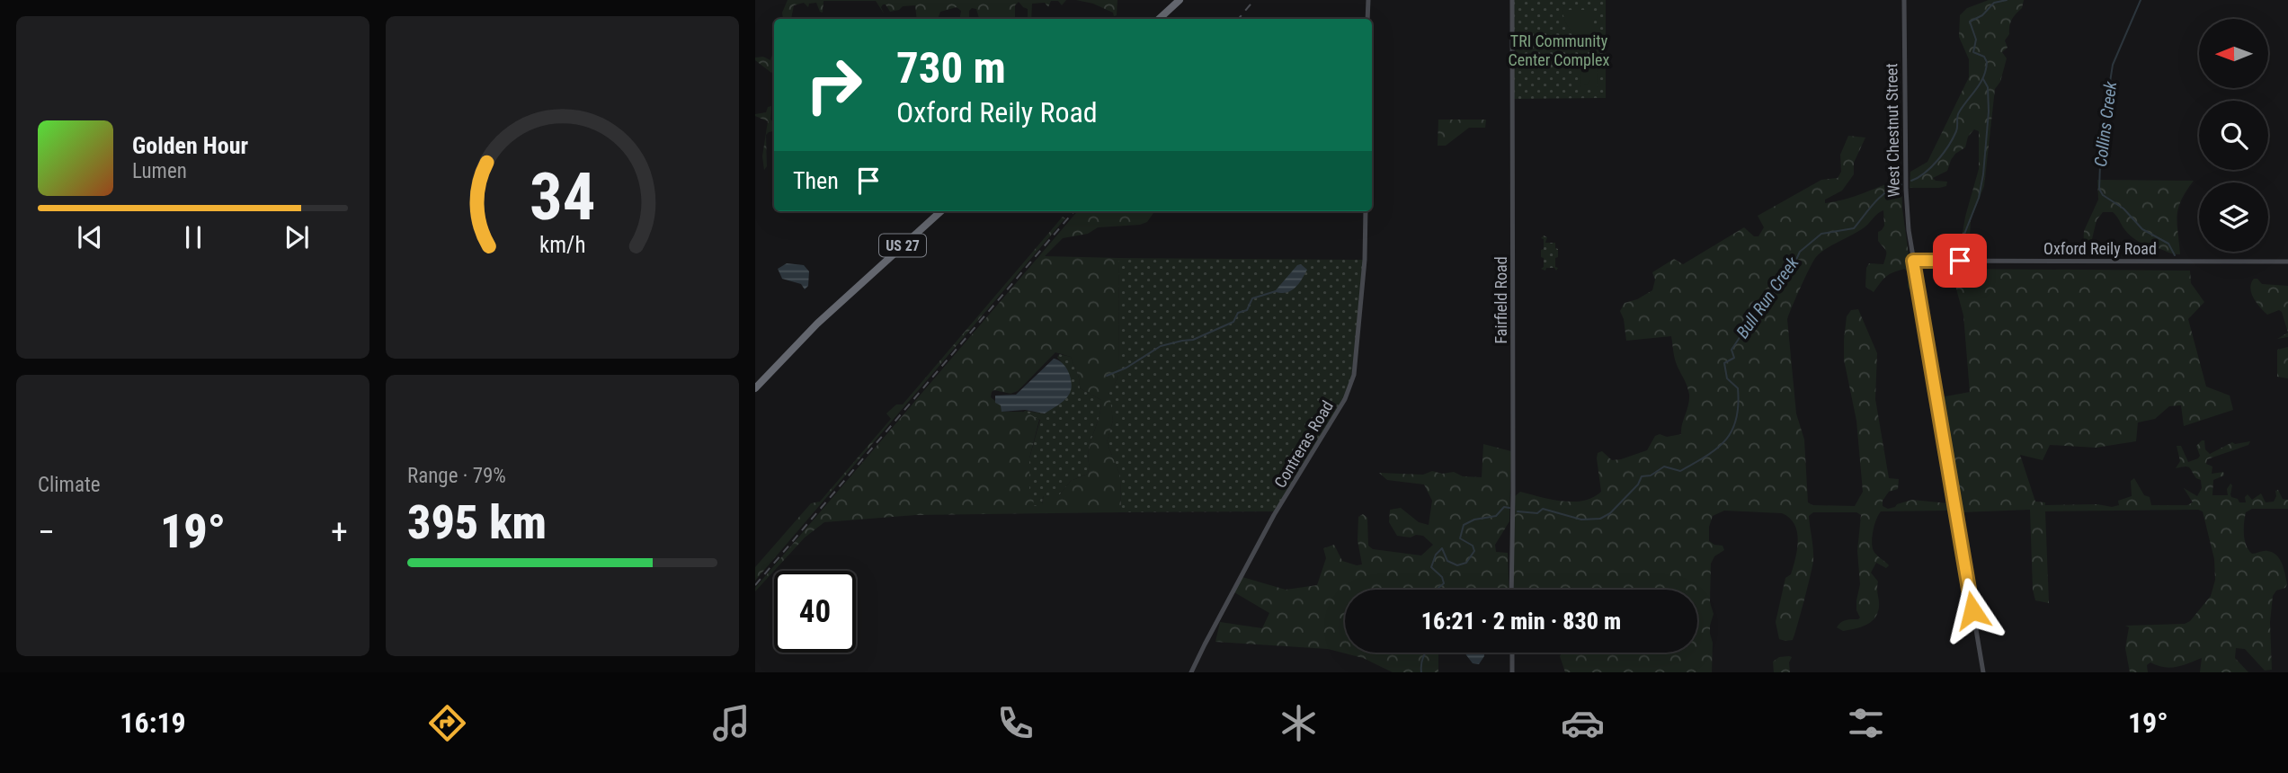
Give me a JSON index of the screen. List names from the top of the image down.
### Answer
{
  "streets": {
    "highway": ["US 27"],
    "street": [
      "West Chestnut Street",
      "Oxford Reily Road",
      "Fairfield Road",
      "Contreras Road"
    ]
  },
  "crossings": [
    ["West Chestnut Street", "Oxford Reily Road"]
  ],
  "water": ["Collins Creek", "Bull Run Creek"],
  "parks": ["TRI Community Center Complex"],
  "north": "left",
  "page": {
    "turn": ["730 m", "Oxford Reily Road"],
    "song": ["Golden Hour", "Lumen"],
    "then": "Then",
    "tile": [
      "Climate",
      ["Range · 79%", "395 km"]
    ],
    "heat": ["−", "19°", "+"],
    "limit": "40",
    "trip": "16:21 · 2 min · 830 m",
    "tabs": ["16:19", "19°"],
    "gauge": ["34", "km/h"]
  }
}
